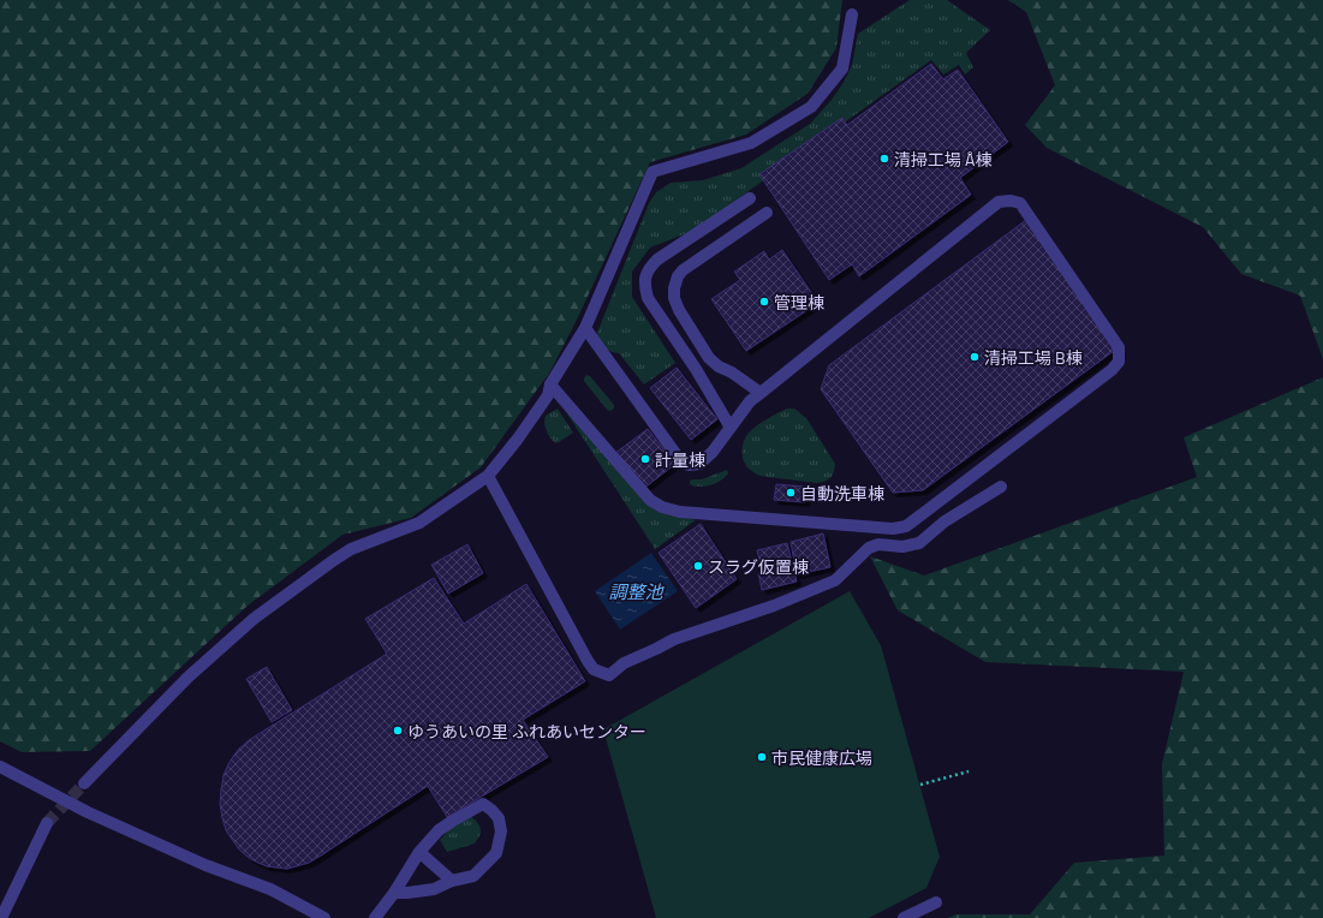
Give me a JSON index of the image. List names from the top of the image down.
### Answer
{
  "water": ["調整池"],
  "places": [
    "清掃工場 Å棟",
    "管理棟",
    "清掃工場 B棟",
    "計量棟",
    "自動洗車棟",
    "スラグ仮置棟",
    "ゆうあいの里 ふれあいセンター",
    "市民健康広場"
  ]
}
